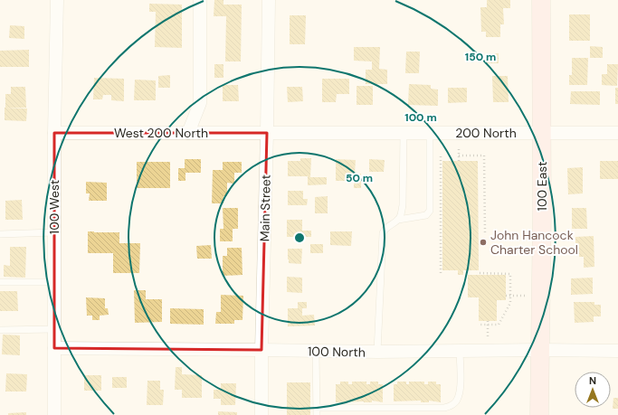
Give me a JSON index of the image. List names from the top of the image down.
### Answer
{
  "streets": {
    "main road": ["100 East"],
    "street": [
      "West 200 North",
      "200 North",
      "100 West",
      "Main Street",
      "100 North"
    ]
  },
  "crossings": [
    ["West 200 North", "200 North"],
    ["West 200 North", "100 West"],
    ["West 200 North", "Main Street"],
    ["200 North", "100 East"],
    ["200 North", "Main Street"],
    ["100 East", "100 North"],
    ["100 West", "100 North"],
    ["Main Street", "100 North"]
  ],
  "places": ["John Hancock Charter School"],
  "north": "top",
  "rings": ["150 m", "100 m", "50 m"]
}
